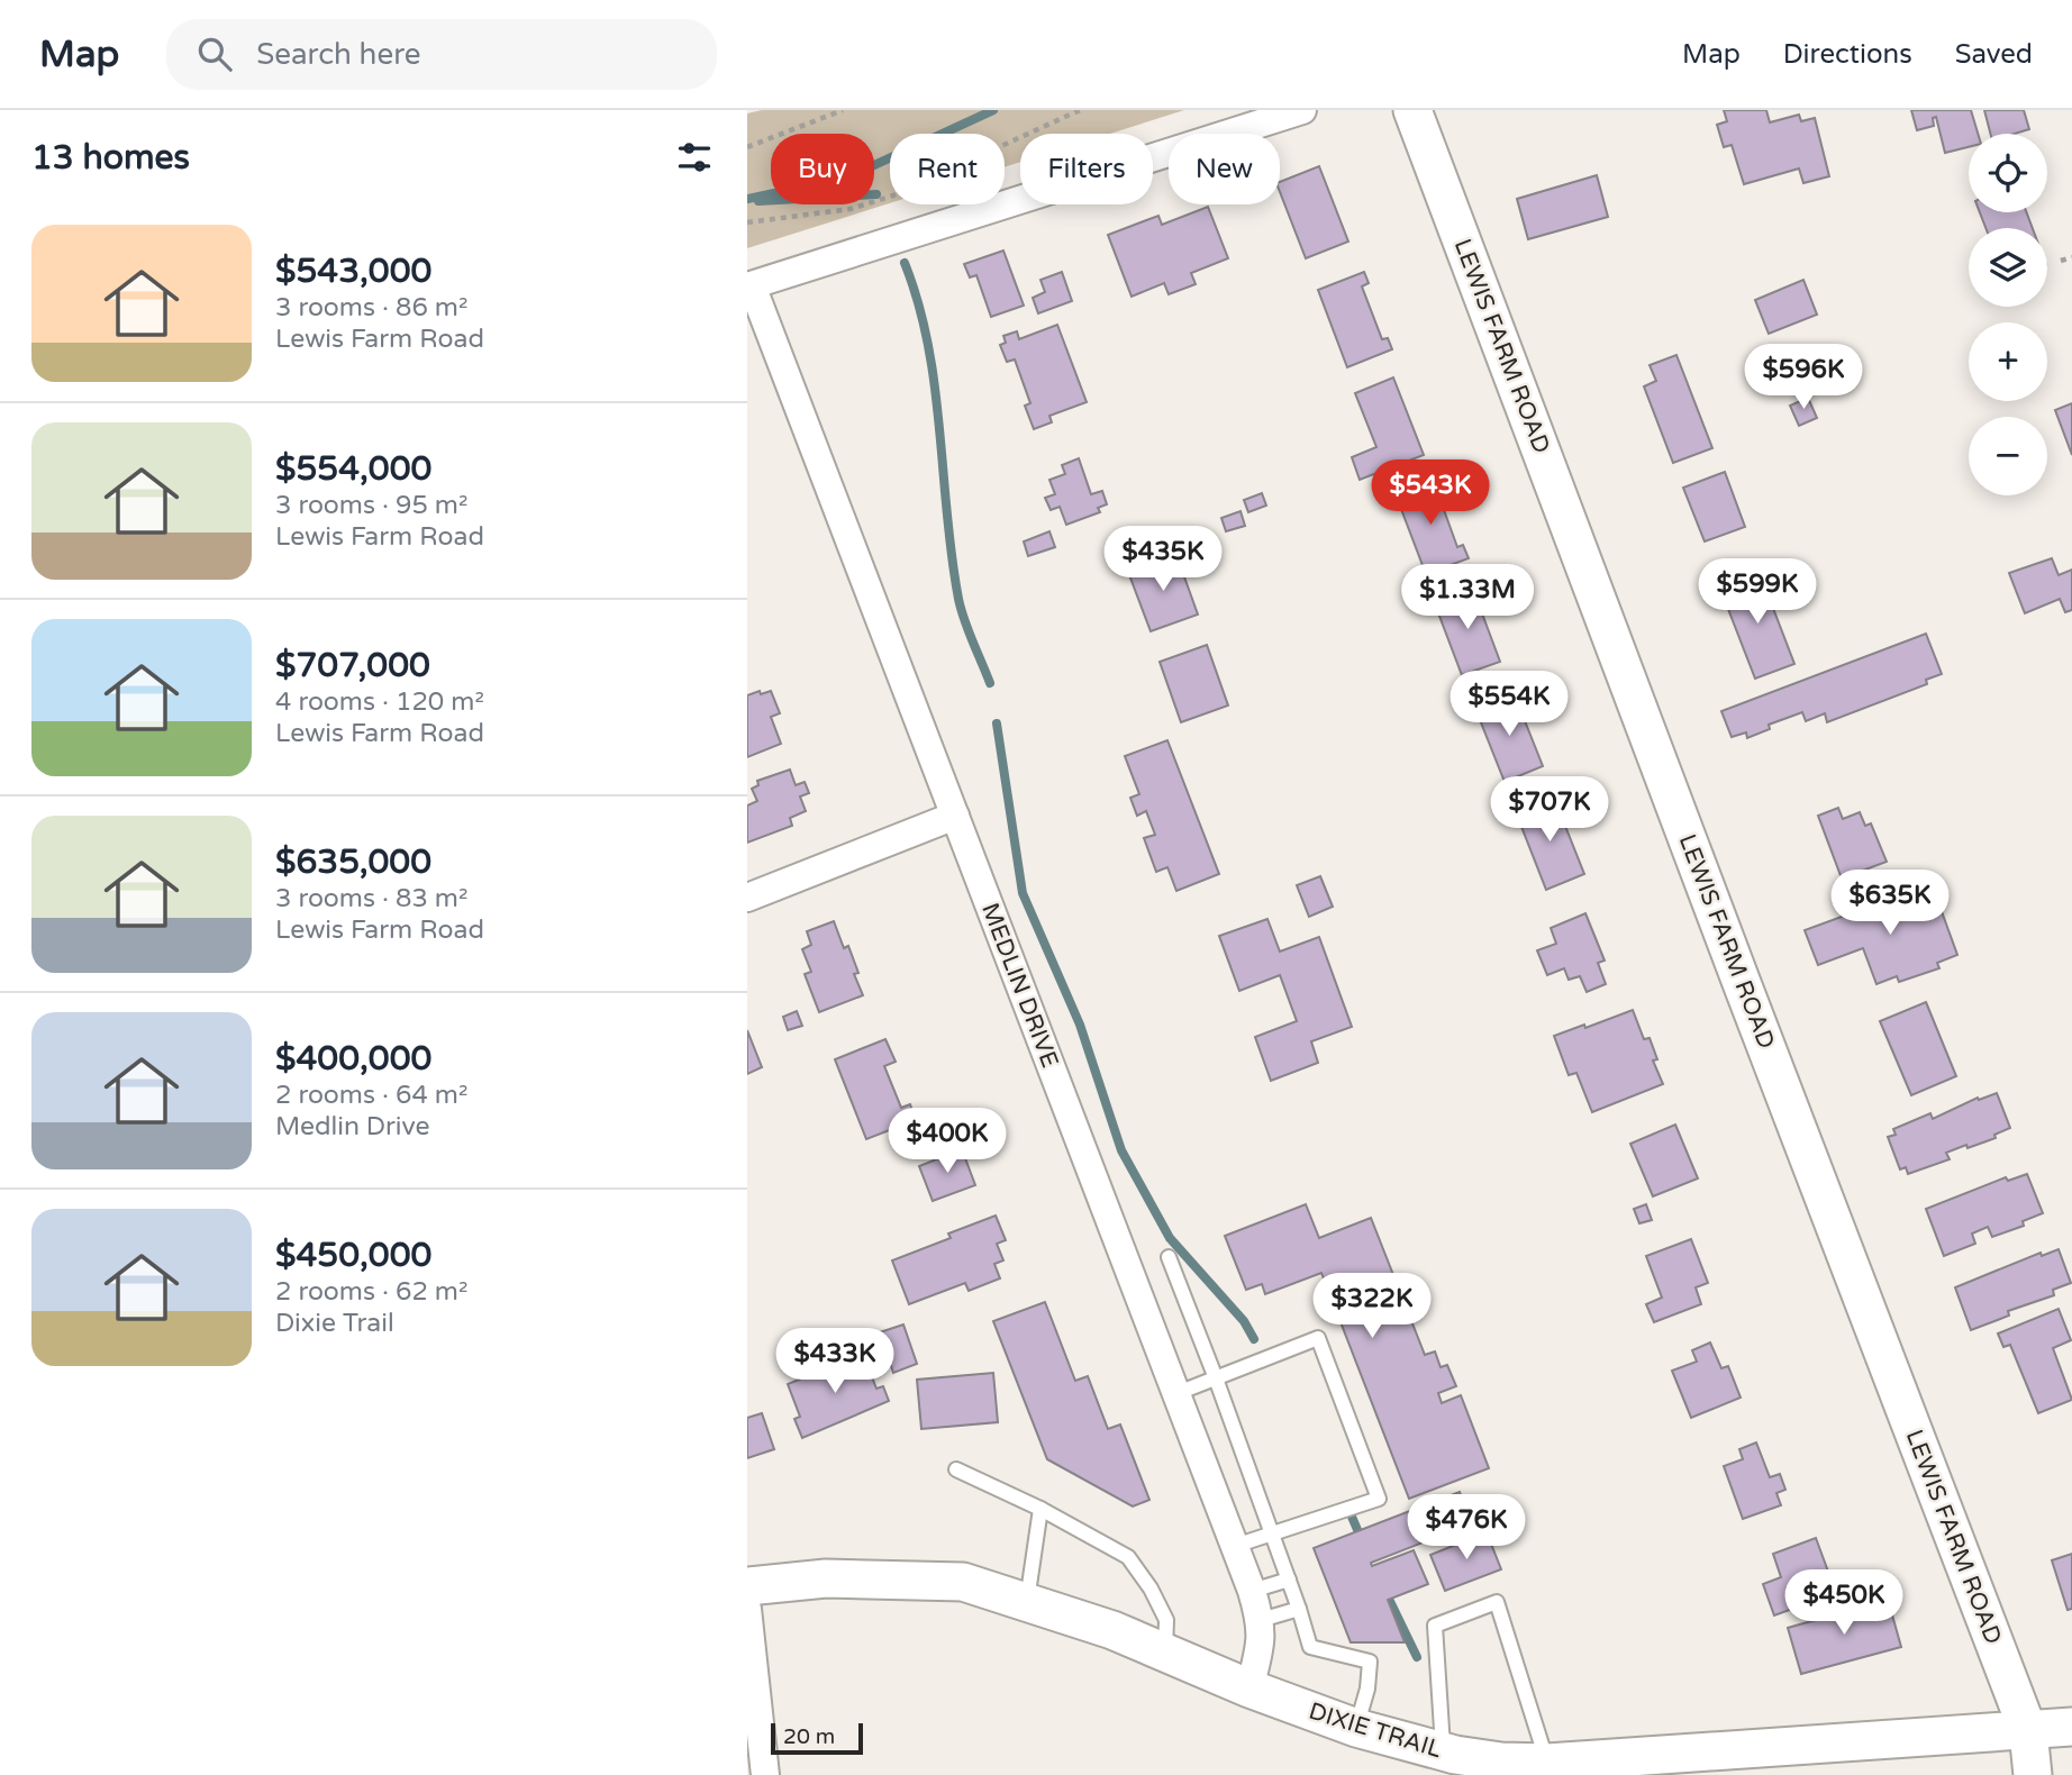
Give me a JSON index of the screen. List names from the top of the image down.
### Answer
{
  "streets": {
    "street": ["LEWIS FARM ROAD", "MEDLIN DRIVE", "DIXIE TRAIL"]
  },
  "crossings": [
    ["LEWIS FARM ROAD", "DIXIE TRAIL"],
    ["MEDLIN DRIVE", "DIXIE TRAIL"]
  ],
  "scale_bar": "20 m",
  "page": {
    "header": "Map",
    "search": "Search here",
    "nav": ["Map", "Directions", "Saved"],
    "heading": "13 homes",
    "map_buttons": ["+", "−"],
    "chip": [
      "Buy",
      "Rent",
      "Filters",
      "New"
    ],
    "list": [
      {
        "name": "$543,000",
        "note": "3 rooms · 86 m² · Lewis Farm Road"
      },
      {
        "name": "$554,000",
        "note": "3 rooms · 95 m² · Lewis Farm Road"
      },
      {
        "name": "$707,000",
        "note": "4 rooms · 120 m² · Lewis Farm Road"
      },
      {
        "name": "$635,000",
        "note": "3 rooms · 83 m² · Lewis Farm Road"
      },
      {
        "name": "$400,000",
        "note": "2 rooms · 64 m² · Medlin Drive"
      },
      {
        "name": "$450,000",
        "note": "2 rooms · 62 m² · Dixie Trail"
      }
    ],
    "price": [
      "$596K",
      "$543K",
      "$435K",
      "$599K",
      "$1.33M",
      "$554K",
      "$707K",
      "$635K",
      "$400K",
      "$322K",
      "$433K",
      "$476K",
      "$450K"
    ],
    "scale": "20 m"
  }
}
